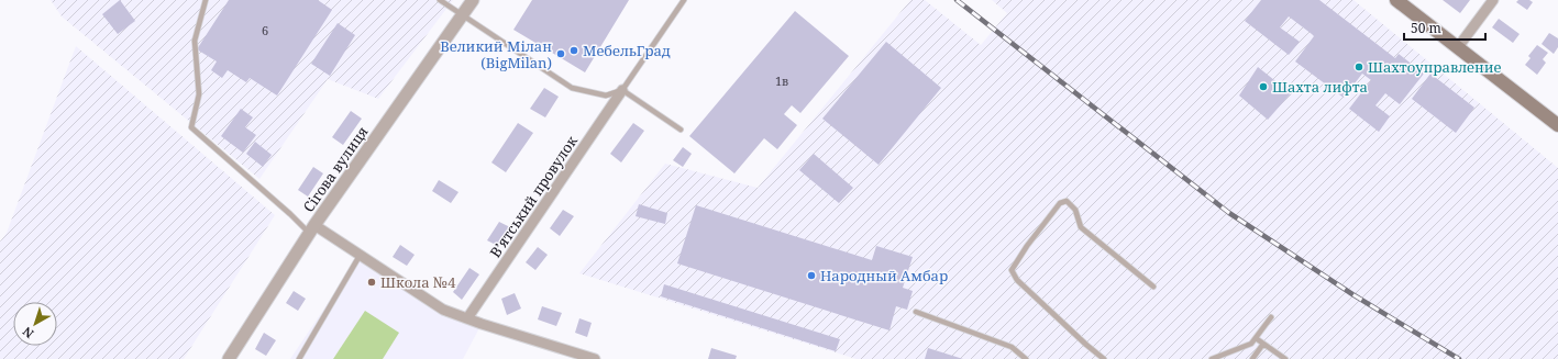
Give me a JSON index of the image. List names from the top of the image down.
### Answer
{
  "streets": {
    "street": ["Сігова вулиця", "В’ятський провулок"]
  },
  "places": [
    "МебельГрад",
    "Великий Мілан (BigMilan)",
    "Шахтоуправление",
    "Шахта лифта",
    "Народный Амбар",
    "Школа №4"
  ],
  "house_numbers": ["6", "1в"],
  "scale_bar": "50 m",
  "north": "bottom left"
}
